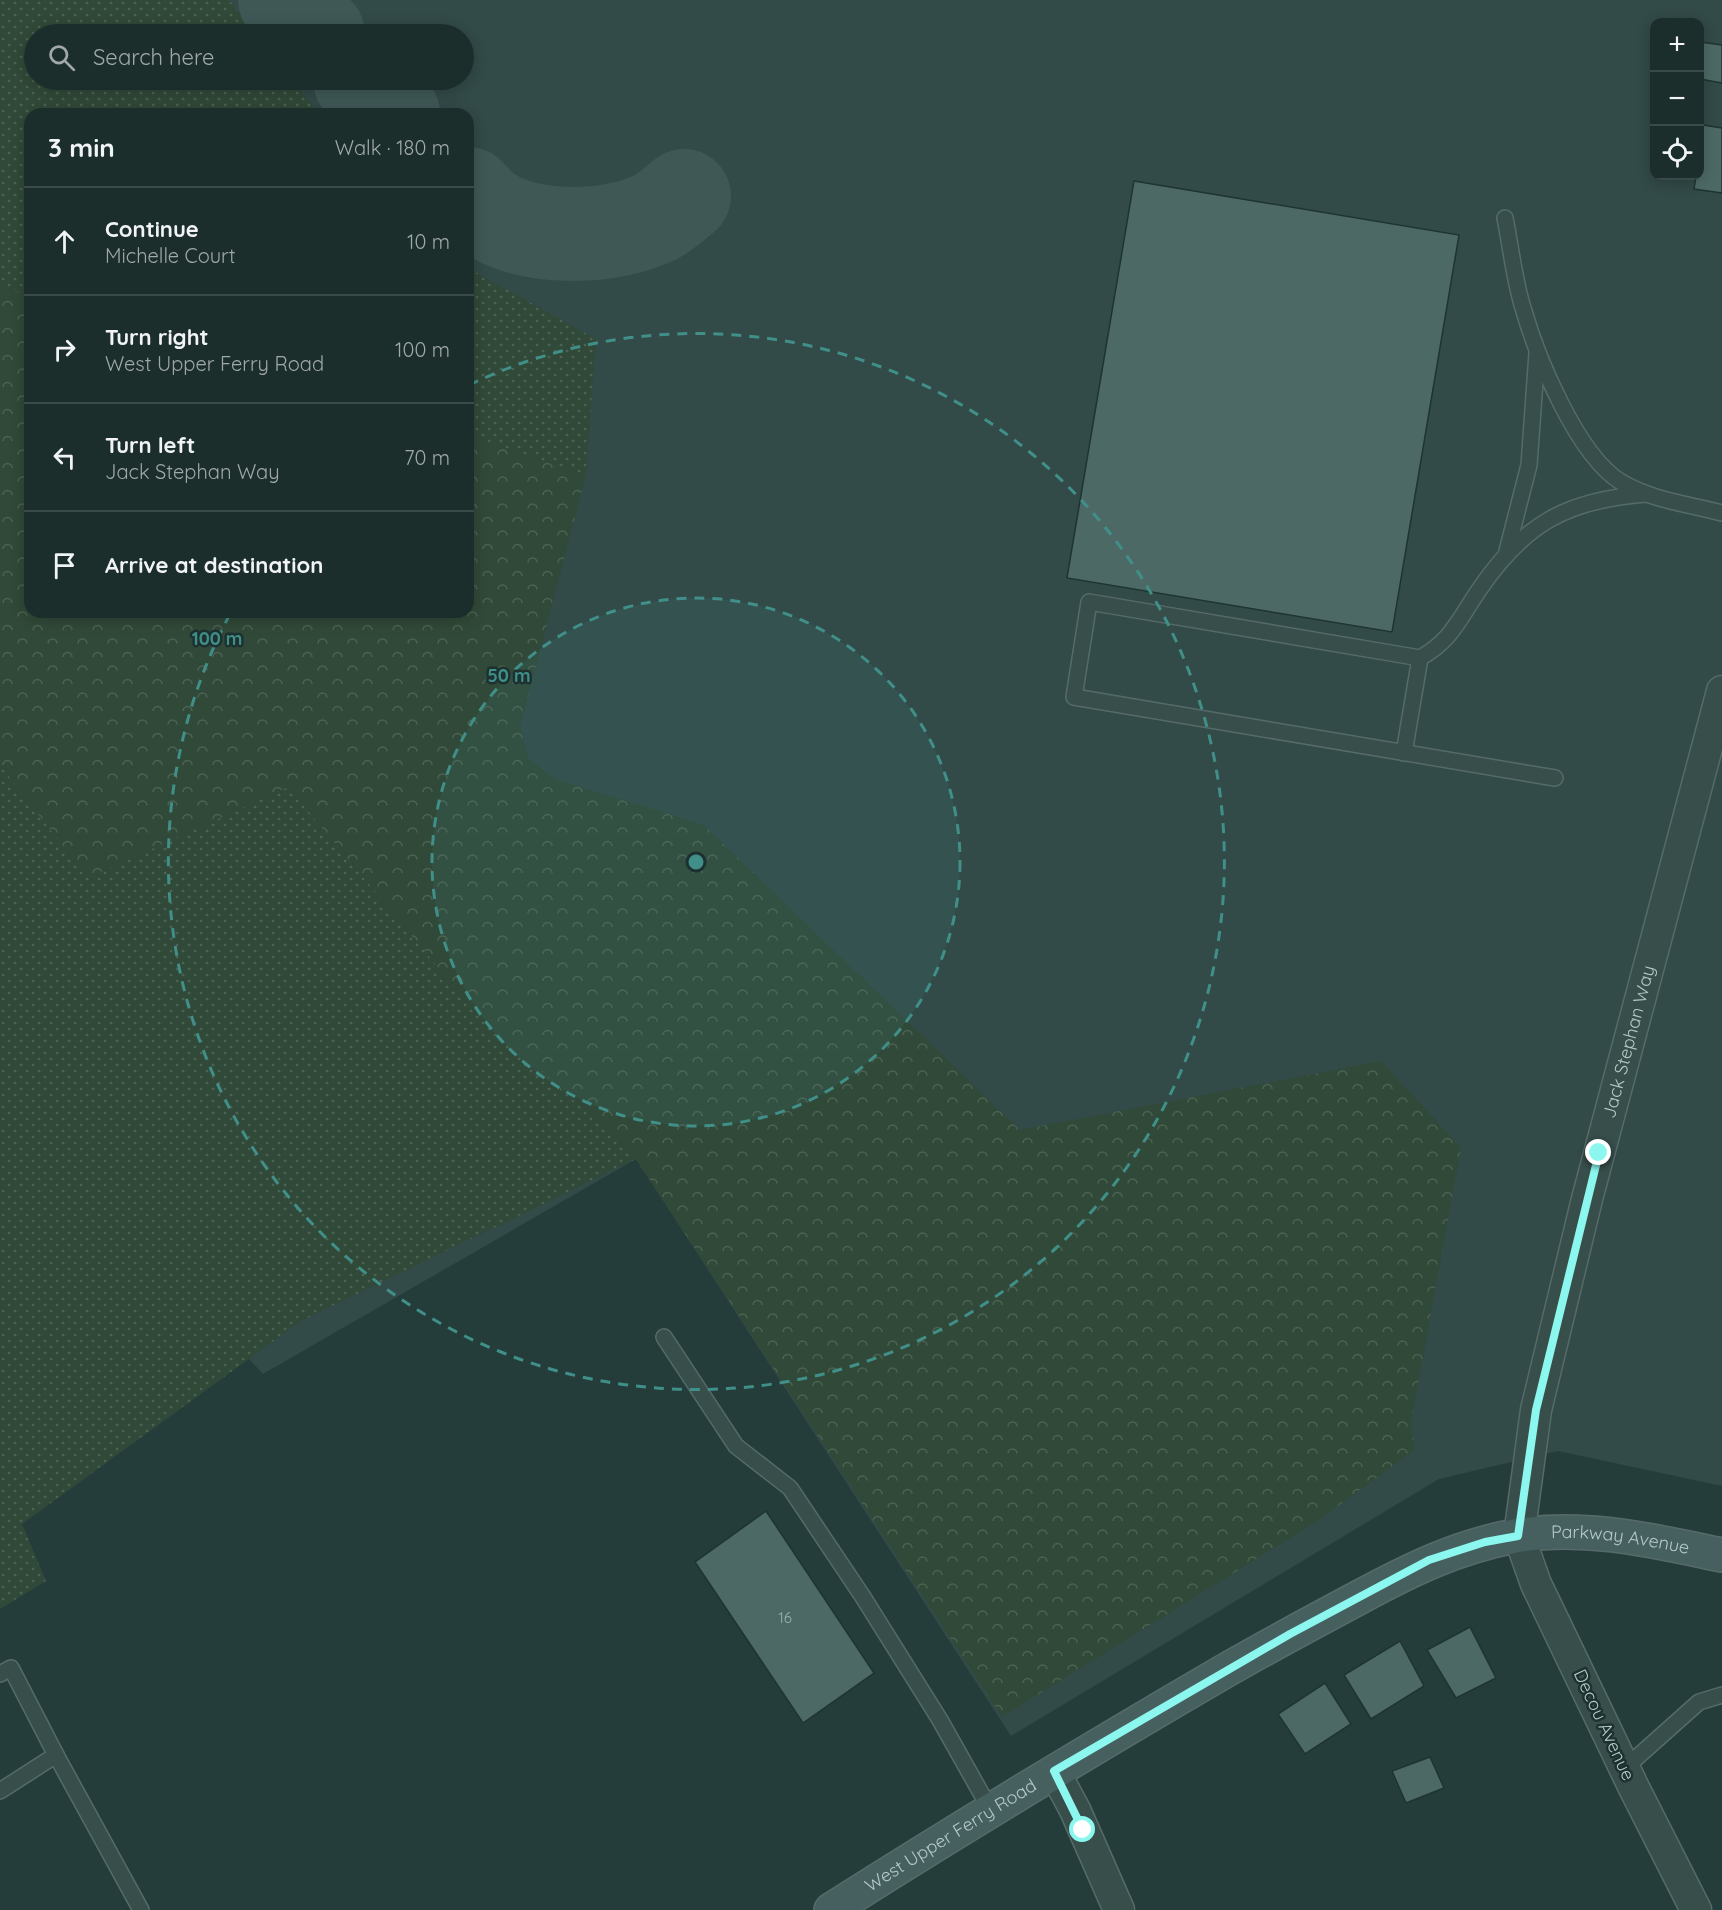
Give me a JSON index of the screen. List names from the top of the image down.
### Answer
{
  "streets": {
    "main road": ["Parkway Avenue", "West Upper Ferry Road"],
    "street": ["Jack Stephan Way", "Decou Avenue"]
  },
  "crossings": [
    ["Jack Stephan Way", "Parkway Avenue"],
    ["Jack Stephan Way", "Decou Avenue"],
    ["Jack Stephan Way", "West Upper Ferry Road"],
    ["Parkway Avenue", "Decou Avenue"],
    ["Parkway Avenue", "West Upper Ferry Road"],
    ["Decou Avenue", "West Upper Ferry Road"]
  ],
  "house_numbers": ["16"],
  "page": {
    "map_buttons": ["+", "−"],
    "search": "Search here",
    "heading": ["3 min", "Walk · 180 m"],
    "list": [
      ["Continue", "Michelle Court", "10 m"],
      ["Turn right", "West Upper Ferry Road", "100 m"],
      ["Turn left", "Jack Stephan Way", "70 m"],
      "Arrive at destination"
    ]
  },
  "rings": ["100 m", "50 m"]
}
